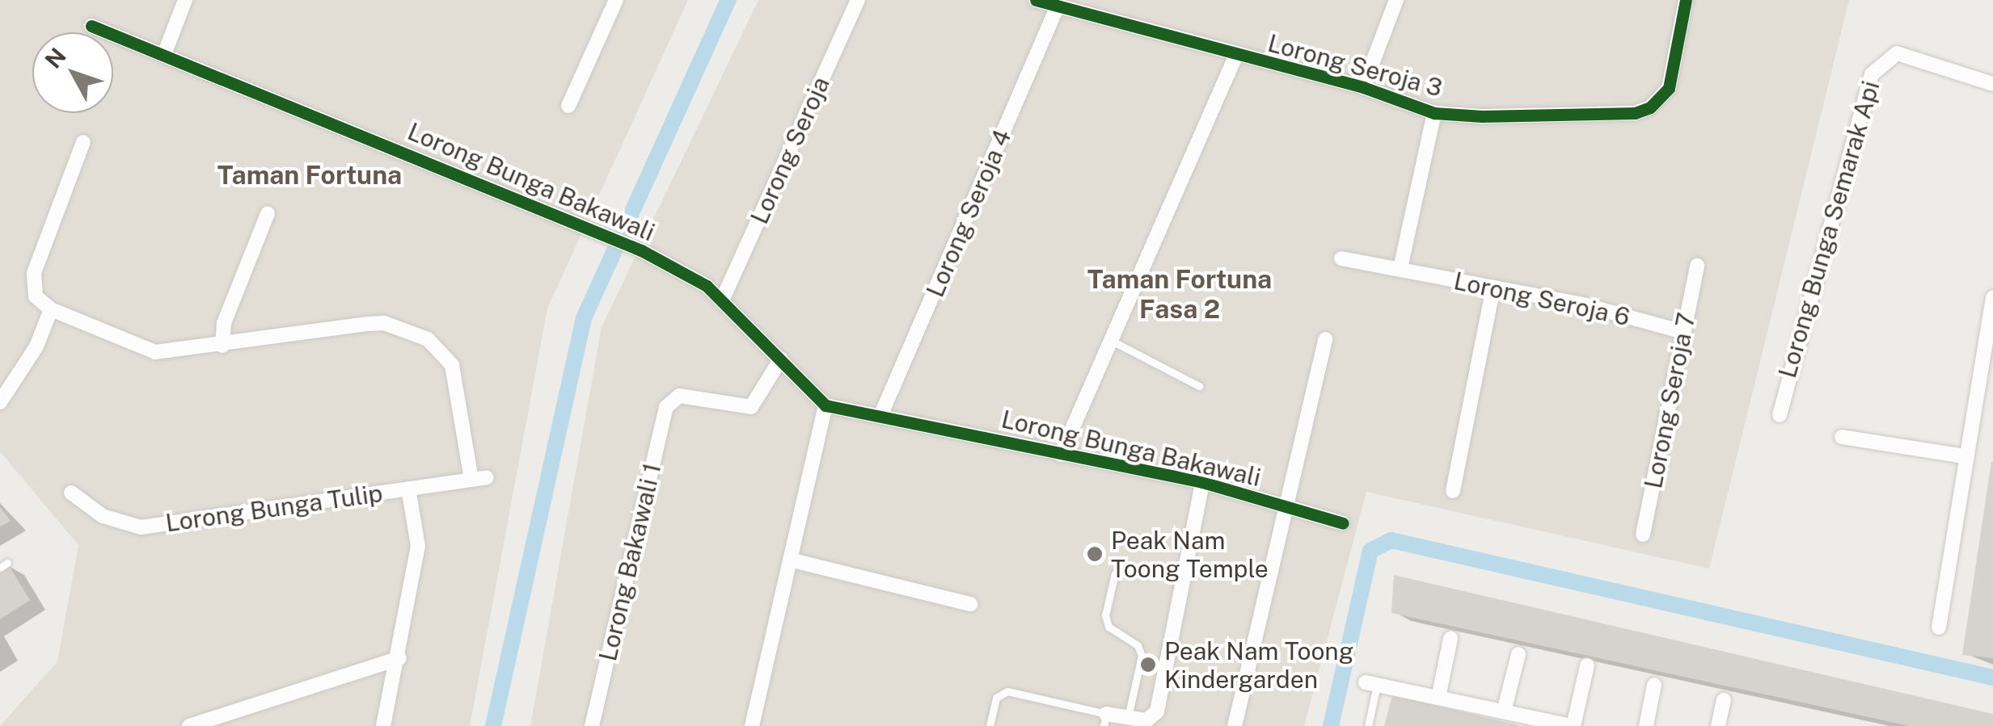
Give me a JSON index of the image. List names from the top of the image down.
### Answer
{
  "streets": {
    "street": [
      "Lorong Seroja 3",
      "Lorong Seroja",
      "Lorong Bunga Bakawali",
      "Lorong Seroja 4",
      "Lorong Bunga Semarak Api",
      "Lorong Seroja 6",
      "Lorong Seroja 7",
      "Lorong Bunga Tulip",
      "Lorong Bakawali 1"
    ]
  },
  "crossings": [
    ["Lorong Seroja 3", "Lorong Seroja 4"],
    ["Lorong Seroja", "Lorong Bunga Bakawali"],
    ["Lorong Bunga Bakawali", "Lorong Seroja 4"],
    ["Lorong Bunga Bakawali", "Lorong Bakawali 1"],
    ["Lorong Seroja 6", "Lorong Seroja 7"]
  ],
  "districts": ["Taman Fortuna", "Taman Fortuna Fasa 2"],
  "places": ["Peak Nam Toong Temple", "Peak Nam Toong Kindergarden"],
  "north": "top left"
}
